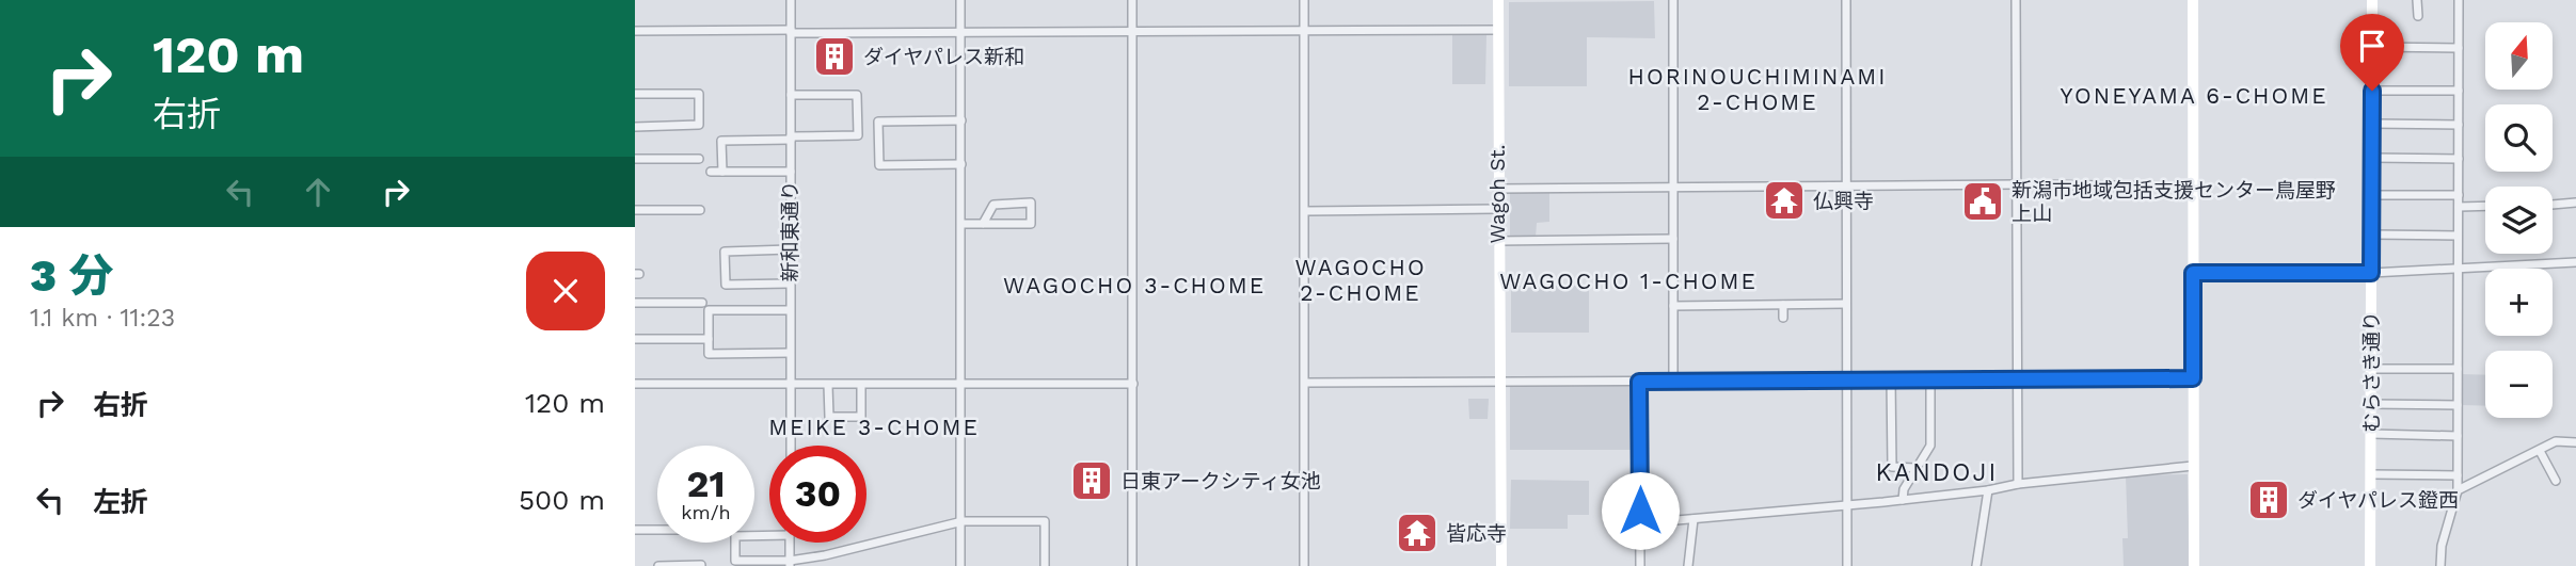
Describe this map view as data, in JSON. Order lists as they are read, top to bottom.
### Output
{
  "streets": {
    "street": ["Wagoh St.", "新和東通り", "むらさき通り"]
  },
  "districts": [
    "HORINOUCHIMINAMI 2-CHOME",
    "YONEYAMA 6-CHOME",
    "WAGOCHO 2-CHOME",
    "WAGOCHO 1-CHOME",
    "WAGOCHO 3-CHOME",
    "MEIKE 3-CHOME",
    "KANDOJI"
  ],
  "places": {
    "building": ["ダイヤパレス新和", "日東アークシティ女池", "ダイヤパレス鐙西"],
    "temple": ["仏興寺", "皆応寺"],
    "public building": ["新潟市地域包括支援センター鳥屋野 上山"]
  },
  "north": "top",
  "page": {
    "turn": ["120 m", "右折"],
    "map_buttons": ["+", "−"],
    "heading": ["3 分", "1.1 km · 11:23"],
    "list": [
      {
        "name": "右折",
        "value": "120 m"
      },
      {
        "name": "左折",
        "value": "500 m"
      }
    ],
    "speed": "21 km/h",
    "limit": "30"
  }
}
